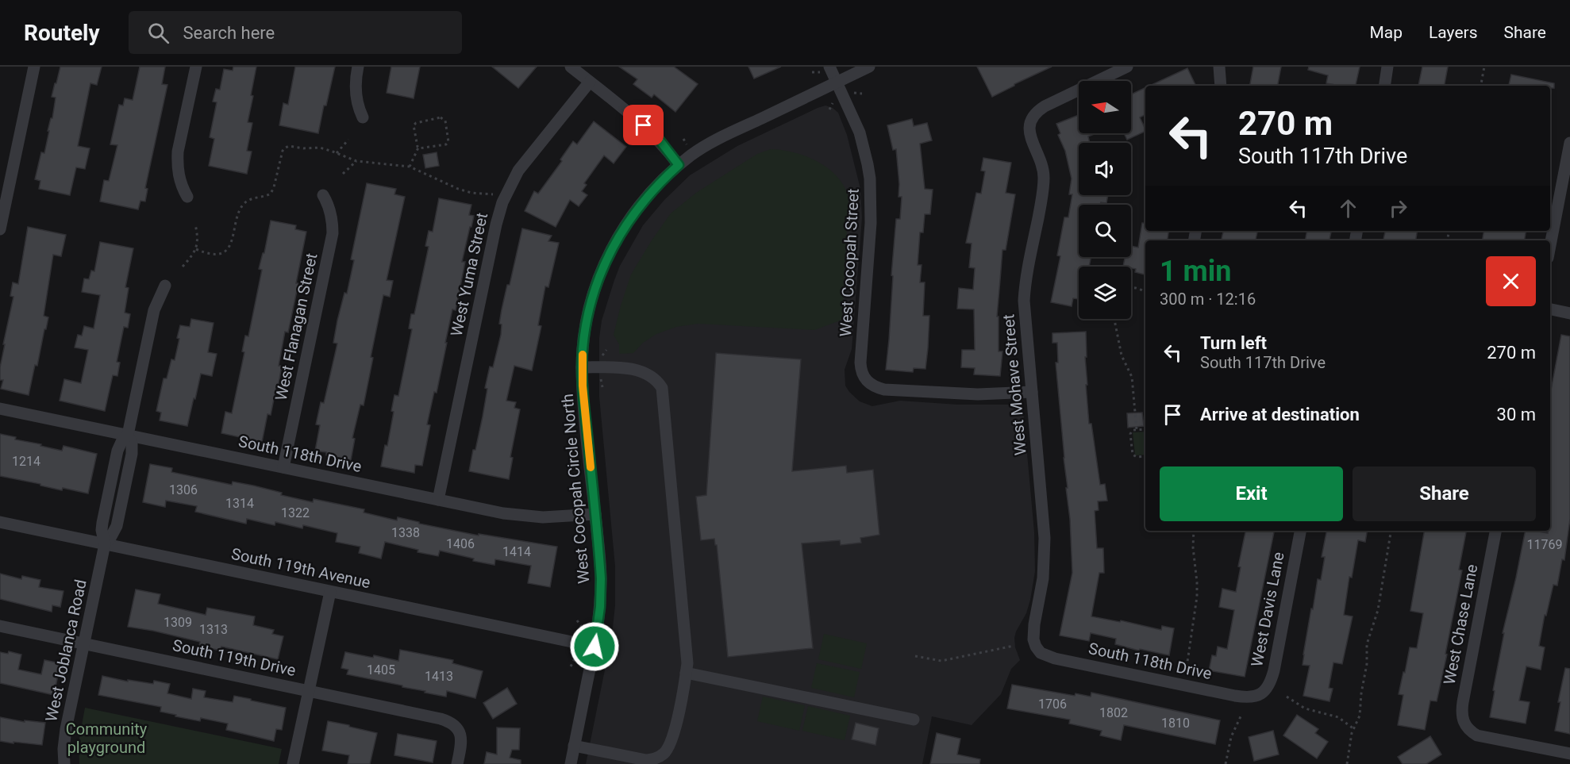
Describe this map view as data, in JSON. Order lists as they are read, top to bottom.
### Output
{
  "streets": {
    "street": [
      "West Cocopah Street",
      "West Yuma Street",
      "West Flanagan Street",
      "West Mohave Street",
      "South 118th Drive",
      "West Cocopah Circle North",
      "South 119th Avenue",
      "West Davis Lane",
      "West Chase Lane",
      "West Joblanca Road",
      "South 119th Drive"
    ]
  },
  "crossings": [
    ["West Cocopah Street", "West Mohave Street"],
    ["West Cocopah Street", "West Cocopah Circle North"],
    ["West Yuma Street", "South 118th Drive"],
    ["West Flanagan Street", "South 118th Drive"],
    ["West Mohave Street", "South 118th Drive"],
    ["South 118th Drive", "West Cocopah Circle North"],
    ["South 118th Drive", "West Davis Lane"],
    ["South 118th Drive", "West Joblanca Road"],
    ["West Cocopah Circle North", "South 119th Avenue"],
    ["South 119th Avenue", "West Joblanca Road"],
    ["West Joblanca Road", "South 119th Drive"]
  ],
  "parks": ["Community playground"],
  "house_numbers": [
    "1214",
    "1306",
    "1314",
    "1322",
    "1338",
    "1406",
    "11769",
    "1414",
    "1309",
    "1313",
    "1405",
    "1413",
    "1706",
    "1802",
    "1810"
  ],
  "north": "left",
  "page": {
    "header": "Routely",
    "search": "Search here",
    "nav": ["Map", "Layers", "Share"],
    "turn": ["270 m", "South 117th Drive"],
    "heading": ["1 min", "300 m · 12:16"],
    "list": [
      {
        "name": "Turn left",
        "note": "South 117th Drive",
        "value": "270 m"
      },
      {
        "name": "Arrive at destination",
        "value": "30 m"
      }
    ],
    "buttons": ["Exit", "Share"]
  }
}
